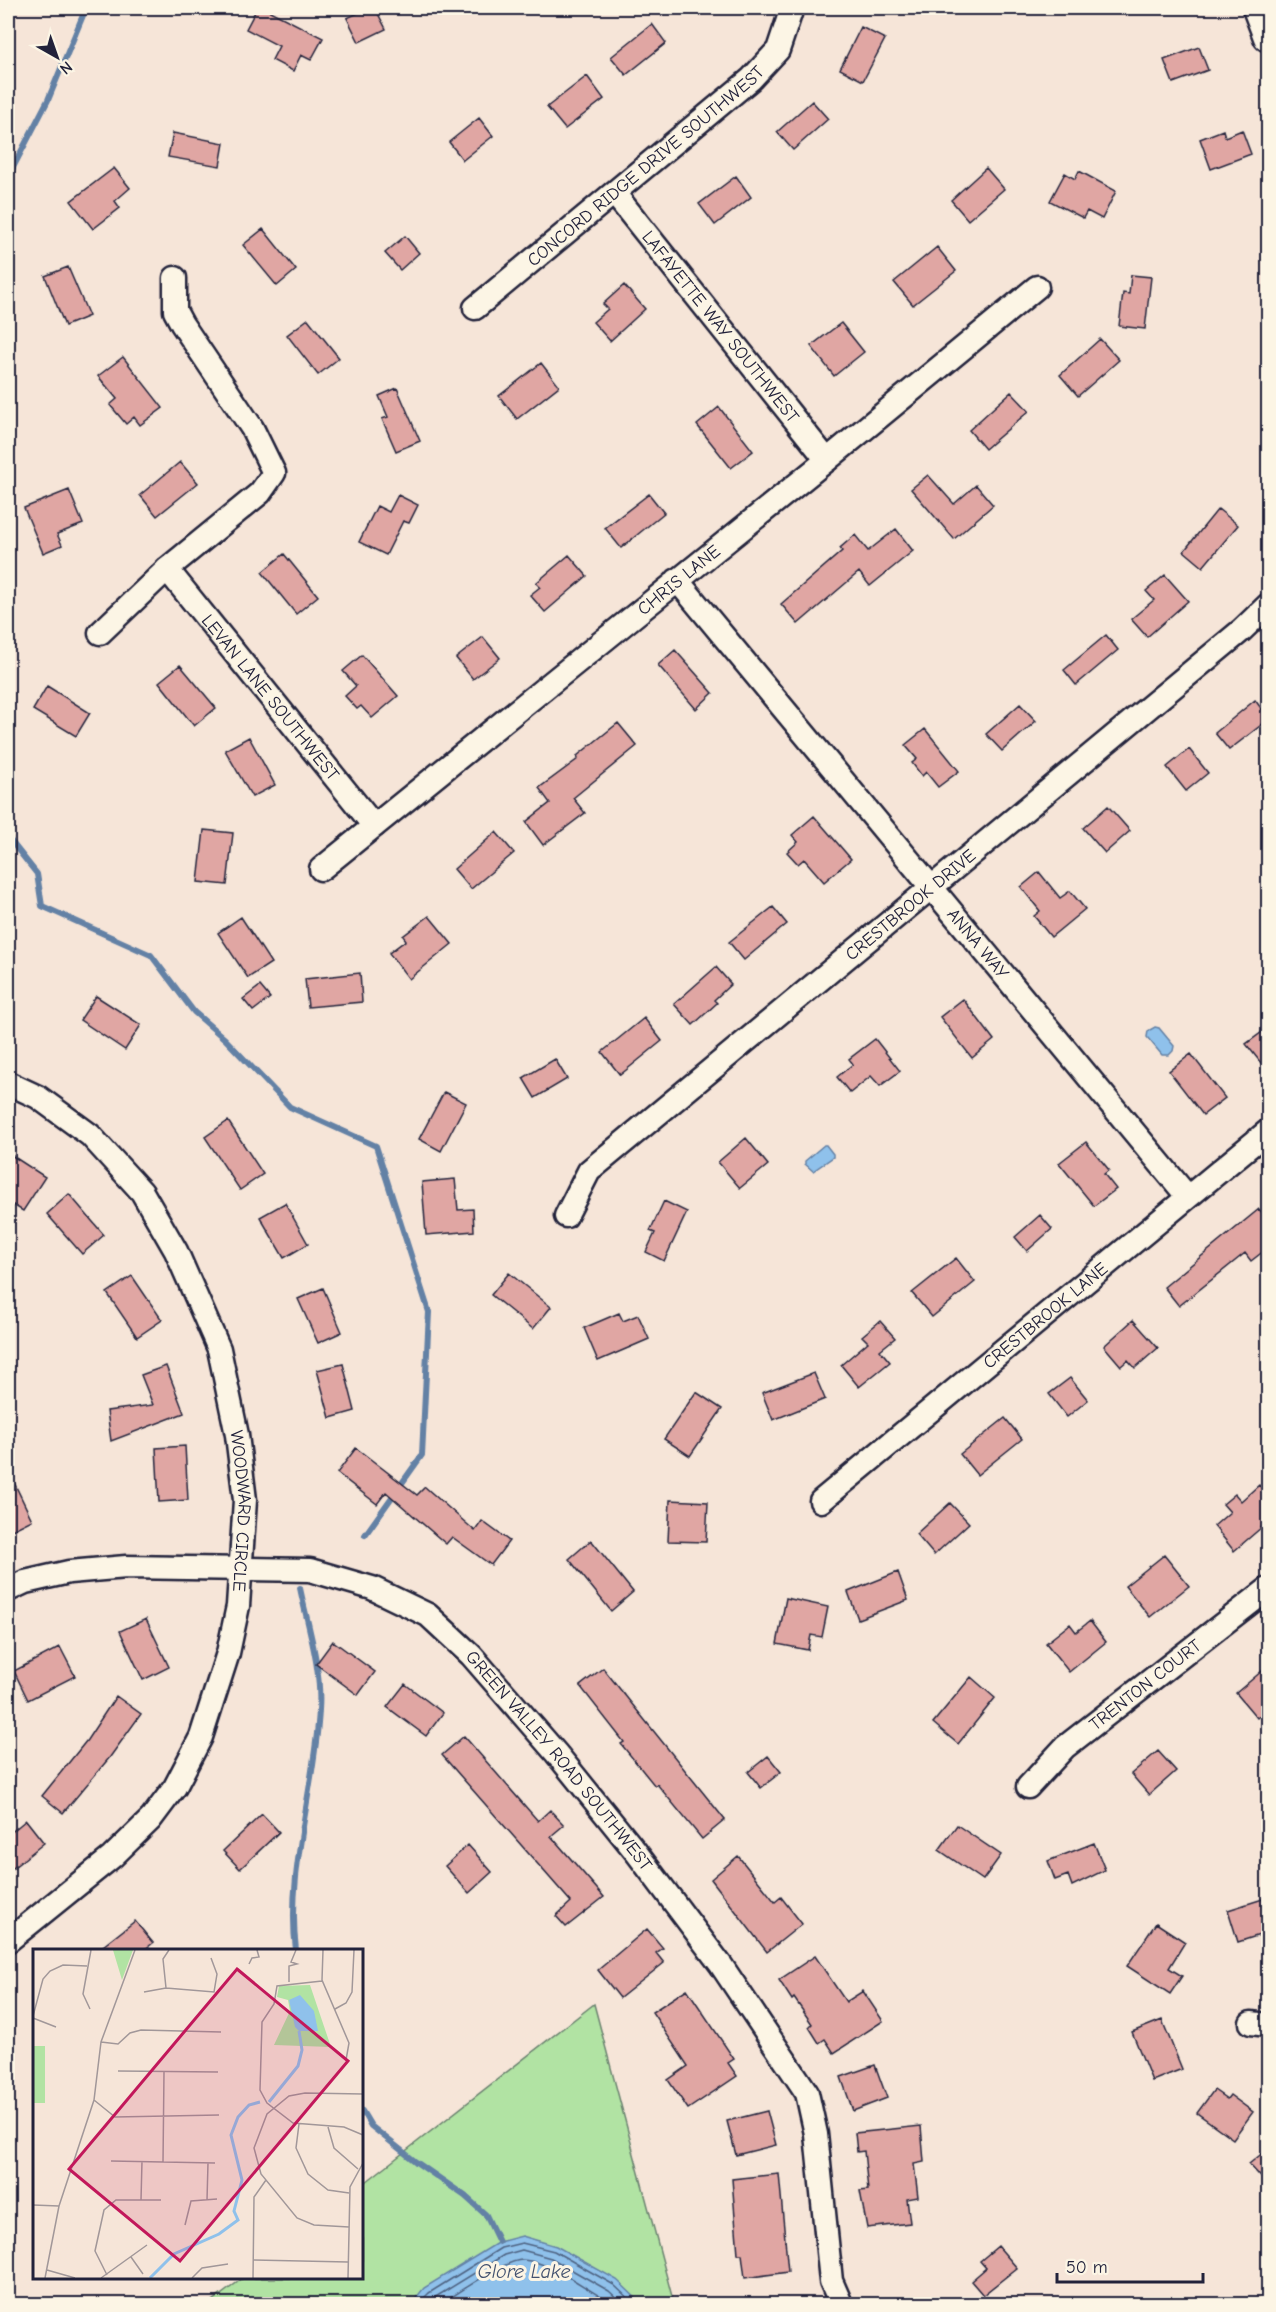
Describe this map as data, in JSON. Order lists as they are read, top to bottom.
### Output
{
  "streets": {
    "street": [
      "CONCORD RIDGE DRIVE SOUTHWEST",
      "LAFAYETTE WAY SOUTHWEST",
      "CHRIS LANE",
      "LEVAN LANE SOUTHWEST",
      "CRESTBROOK DRIVE",
      "ANNA WAY",
      "CRESTBROOK LANE",
      "WOODWARD CIRCLE",
      "TRENTON COURT",
      "GREEN VALLEY ROAD SOUTHWEST"
    ]
  },
  "crossings": [
    ["CONCORD RIDGE DRIVE SOUTHWEST", "LAFAYETTE WAY SOUTHWEST"],
    ["LAFAYETTE WAY SOUTHWEST", "CHRIS LANE"],
    ["CHRIS LANE", "LEVAN LANE SOUTHWEST"],
    ["CHRIS LANE", "ANNA WAY"],
    ["CRESTBROOK DRIVE", "ANNA WAY"],
    ["ANNA WAY", "CRESTBROOK LANE"],
    ["WOODWARD CIRCLE", "GREEN VALLEY ROAD SOUTHWEST"]
  ],
  "water": ["Glore Lake"],
  "scale_bar": "50 m",
  "north": "bottom right"
}
